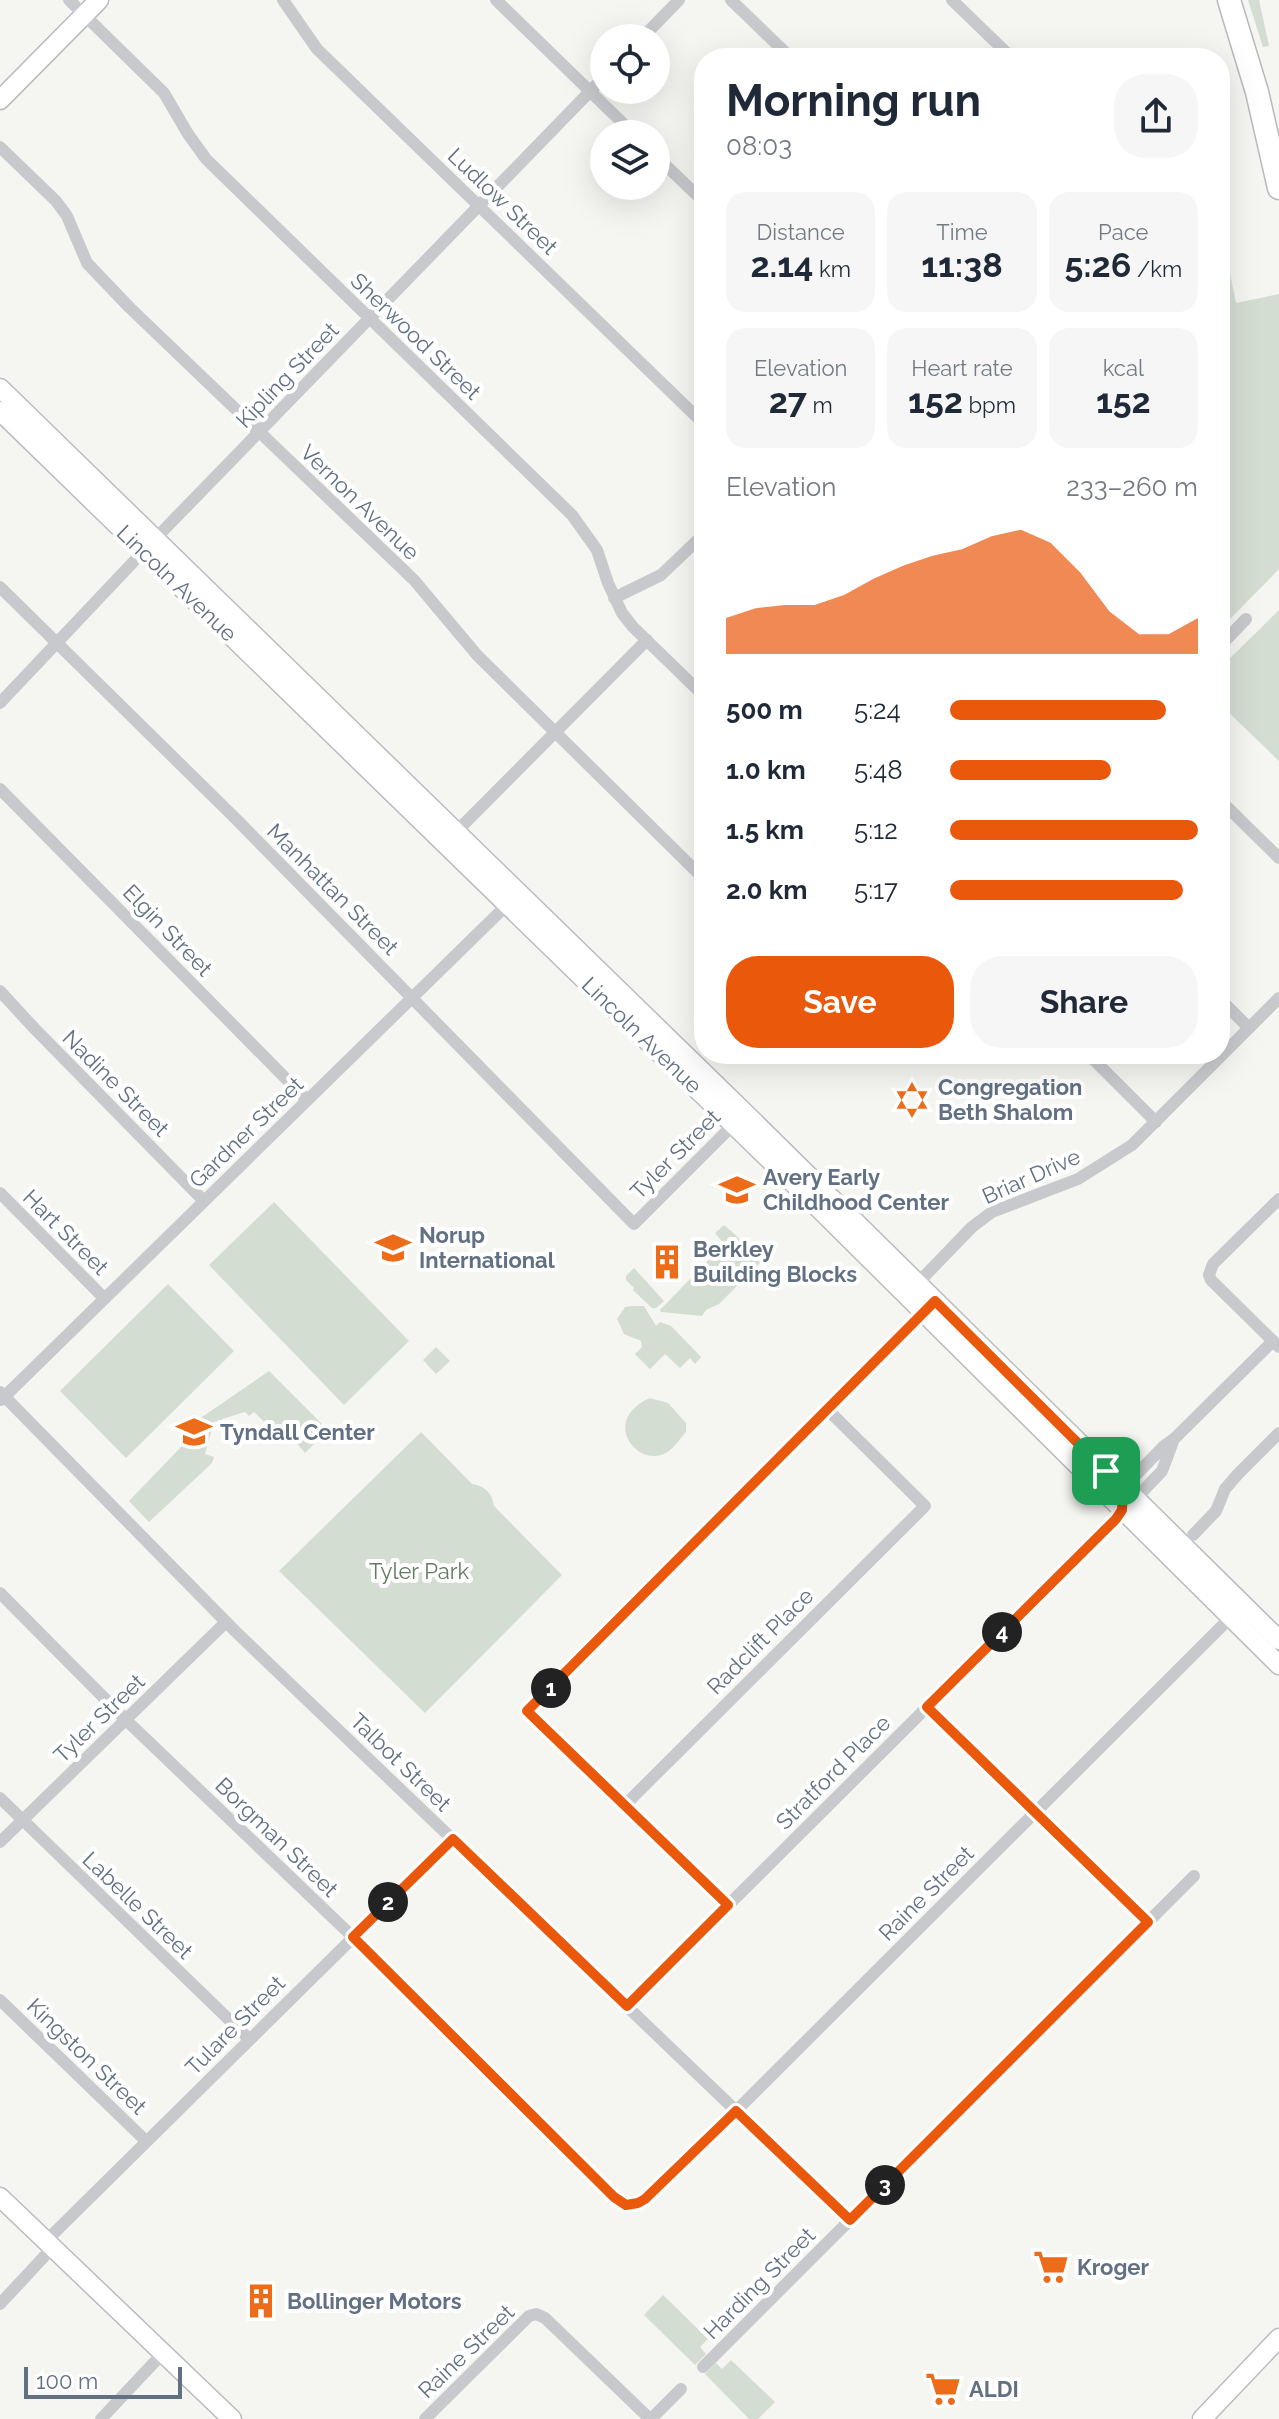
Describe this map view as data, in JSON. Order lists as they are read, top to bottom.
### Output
{
  "streets": {
    "street": [
      "Ludlow Street",
      "Sherwood Street",
      "Kipling Street",
      "Vernon Avenue",
      "Lincoln Avenue",
      "Manhattan Street",
      "Elgin Street",
      "Nadine Street",
      "Gardner Street",
      "Tyler Street",
      "Briar Drive",
      "Hart Street",
      "Radclift Place",
      "Talbot Street",
      "Stratford Place",
      "Borgman Street",
      "Raine Street",
      "Labelle Street",
      "Tulare Street",
      "Kingston Street",
      "Harding Street"
    ]
  },
  "crossings": [
    ["Ludlow Street", "Kipling Street"],
    ["Sherwood Street", "Kipling Street"],
    ["Kipling Street", "Vernon Avenue"],
    ["Kipling Street", "Lincoln Avenue"],
    ["Kipling Street", "Manhattan Street"],
    ["Lincoln Avenue", "Gardner Street"],
    ["Lincoln Avenue", "Tyler Street"],
    ["Lincoln Avenue", "Briar Drive"],
    ["Lincoln Avenue", "Stratford Place"],
    ["Lincoln Avenue", "Raine Street"],
    ["Manhattan Street", "Gardner Street"],
    ["Manhattan Street", "Tyler Street"],
    ["Elgin Street", "Gardner Street"],
    ["Nadine Street", "Gardner Street"],
    ["Gardner Street", "Hart Street"],
    ["Gardner Street", "Talbot Street"],
    ["Tyler Street", "Talbot Street"],
    ["Tyler Street", "Borgman Street"],
    ["Tyler Street", "Labelle Street"],
    ["Talbot Street", "Stratford Place"],
    ["Talbot Street", "Raine Street"],
    ["Talbot Street", "Tulare Street"],
    ["Talbot Street", "Harding Street"],
    ["Borgman Street", "Raine Street"],
    ["Borgman Street", "Tulare Street"],
    ["Labelle Street", "Tulare Street"],
    ["Tulare Street", "Kingston Street"]
  ],
  "parks": ["Tyler Park"],
  "places": {
    "synagogue": ["Congregation Beth Shalom"],
    "school or university": ["Avery Early Childhood Center", "Norup International", "Tyndall Center"],
    "building": ["Berkley Building Blocks", "Bollinger Motors"],
    "supermarket": ["Kroger", "ALDI"]
  },
  "scale_bar": "100 m",
  "page": {
    "heading": ["Morning run", "08:03"],
    "stats": [
      ["Distance", "2.14 km"],
      ["Time", "11:38"],
      ["Pace", "5:26 /km"],
      ["Elevation", "27 m"],
      ["Heart rate", "152 bpm"],
      ["kcal", "152"]
    ],
    "chart": ["Elevation", "233–260 m"],
    "list": [
      {
        "name": "500 m",
        "note": "5:24"
      },
      {
        "name": "1.0 km",
        "note": "5:48"
      },
      {
        "name": "1.5 km",
        "note": "5:12"
      },
      {
        "name": "2.0 km",
        "note": "5:17"
      }
    ],
    "buttons": ["Save", "Share"],
    "pins": [
      "4",
      "1",
      "2",
      "3"
    ],
    "scale": "100 m"
  }
}
